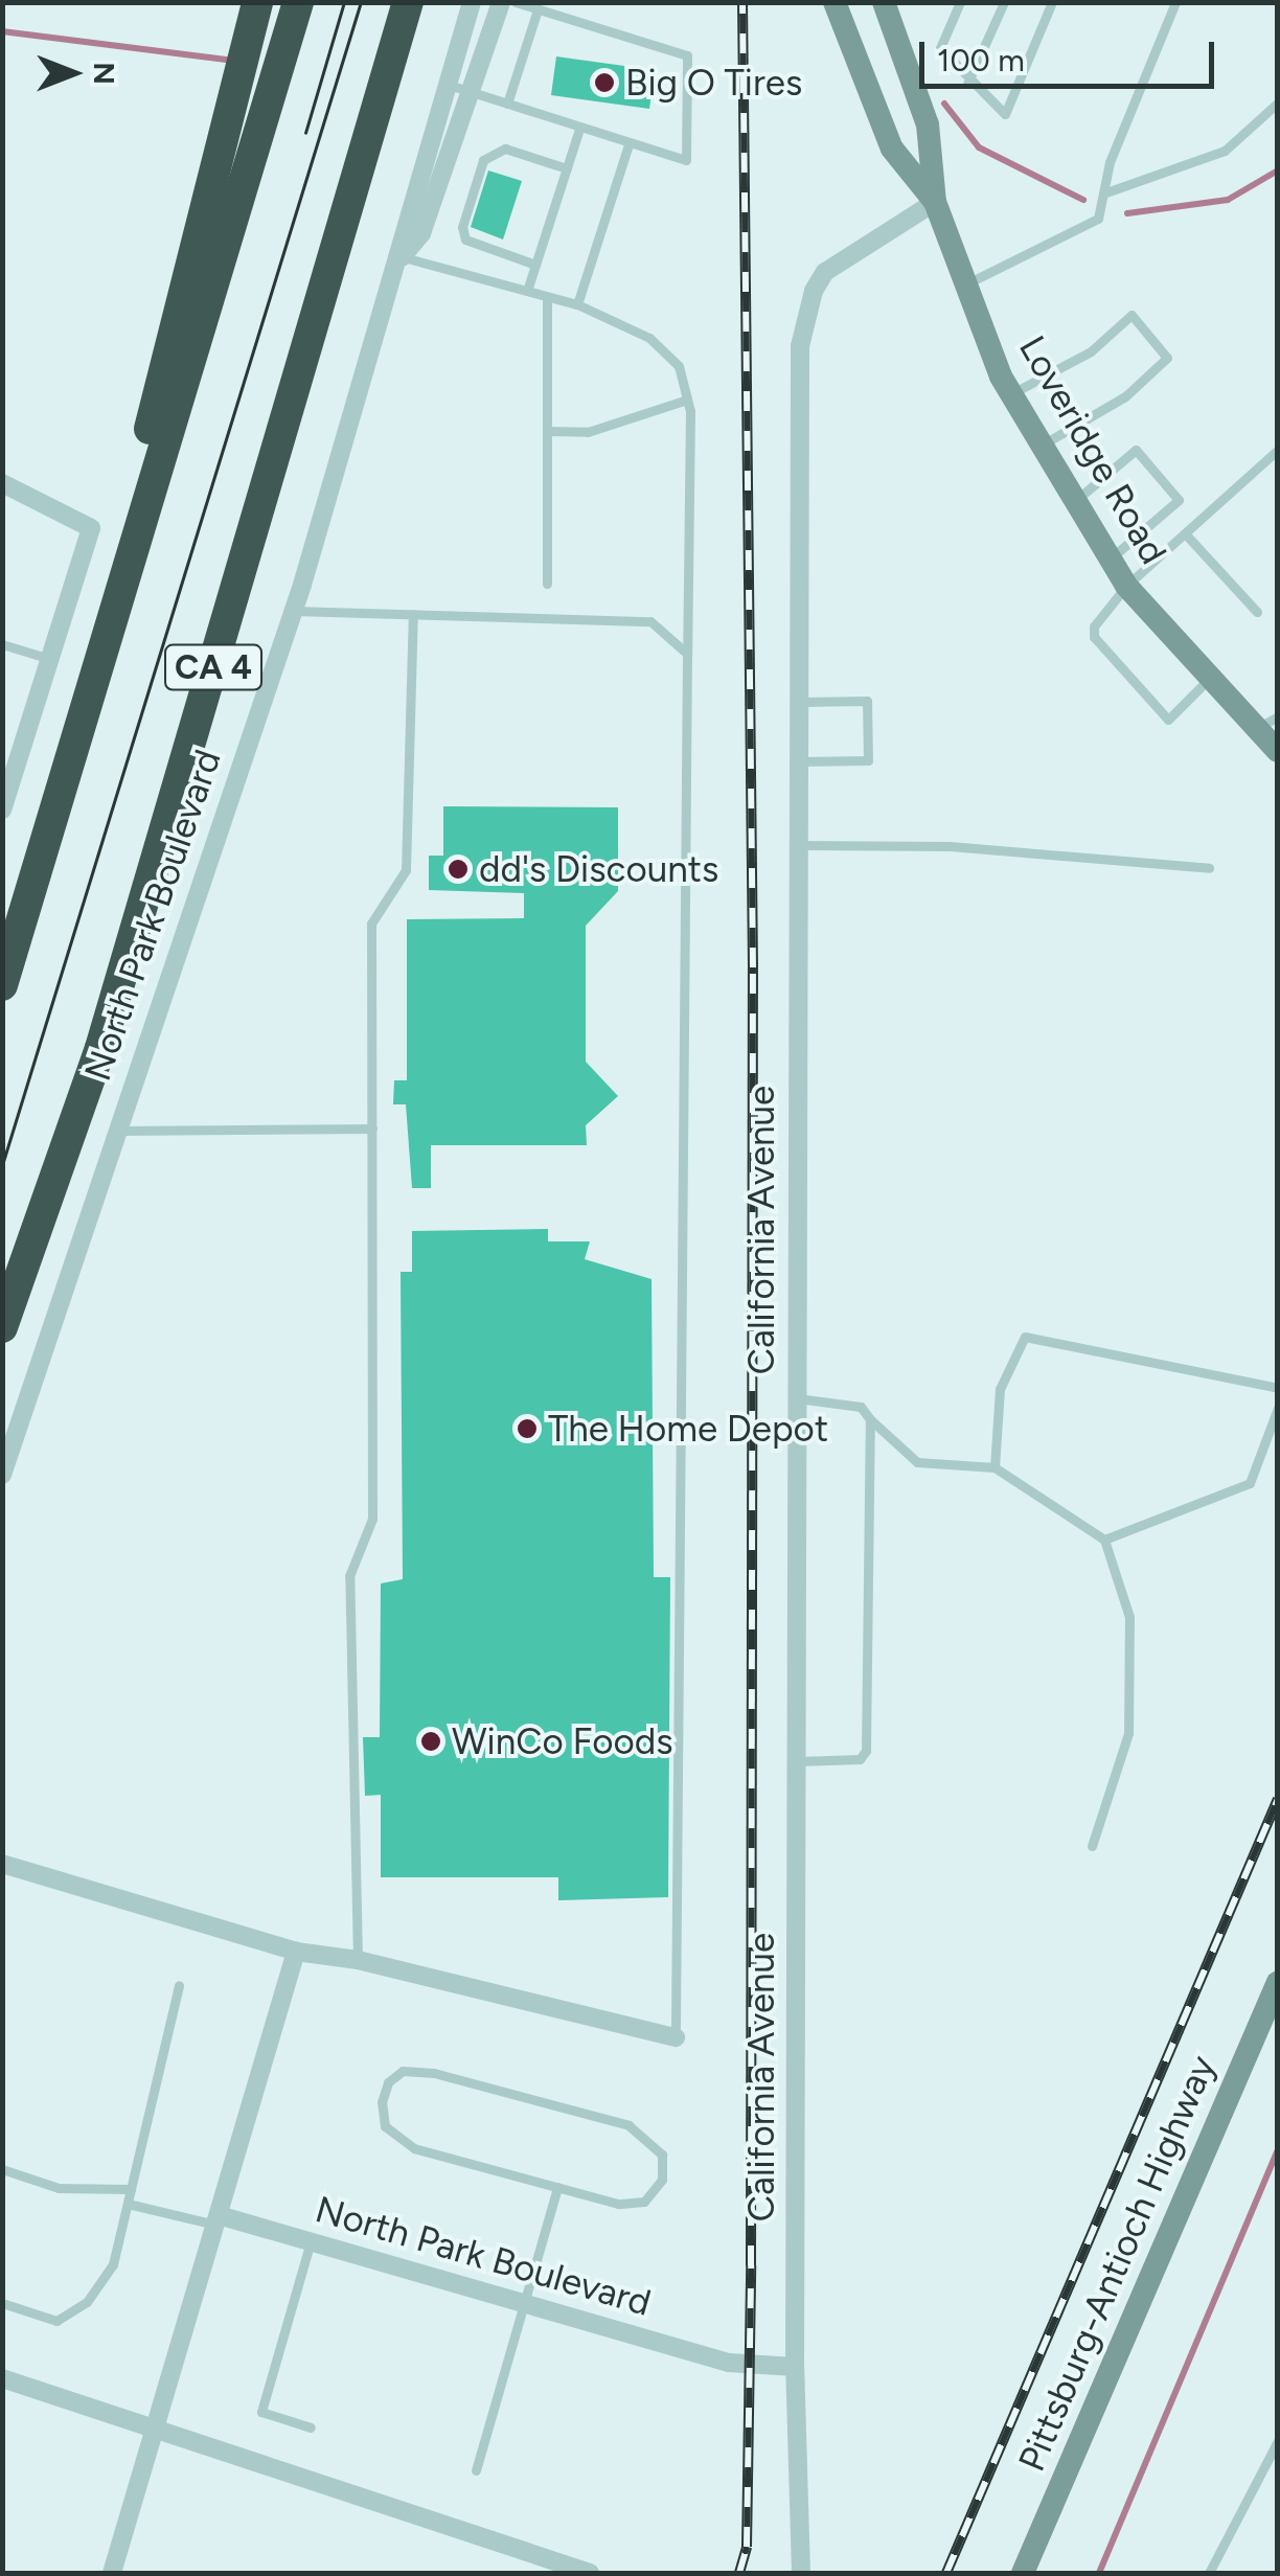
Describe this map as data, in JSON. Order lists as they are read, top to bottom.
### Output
{
  "streets": {
    "highway": ["CA 4"],
    "main road": ["Loveridge Road", "Pittsburg-Antioch Highway"],
    "street": ["North Park Boulevard", "California Avenue"]
  },
  "crossings": [
    ["Loveridge Road", "California Avenue"],
    ["North Park Boulevard", "California Avenue"]
  ],
  "places": [
    "Big O Tires",
    "dd's Discounts",
    "The Home Depot",
    "WinCo Foods"
  ],
  "scale_bar": "100 m",
  "north": "right"
}
